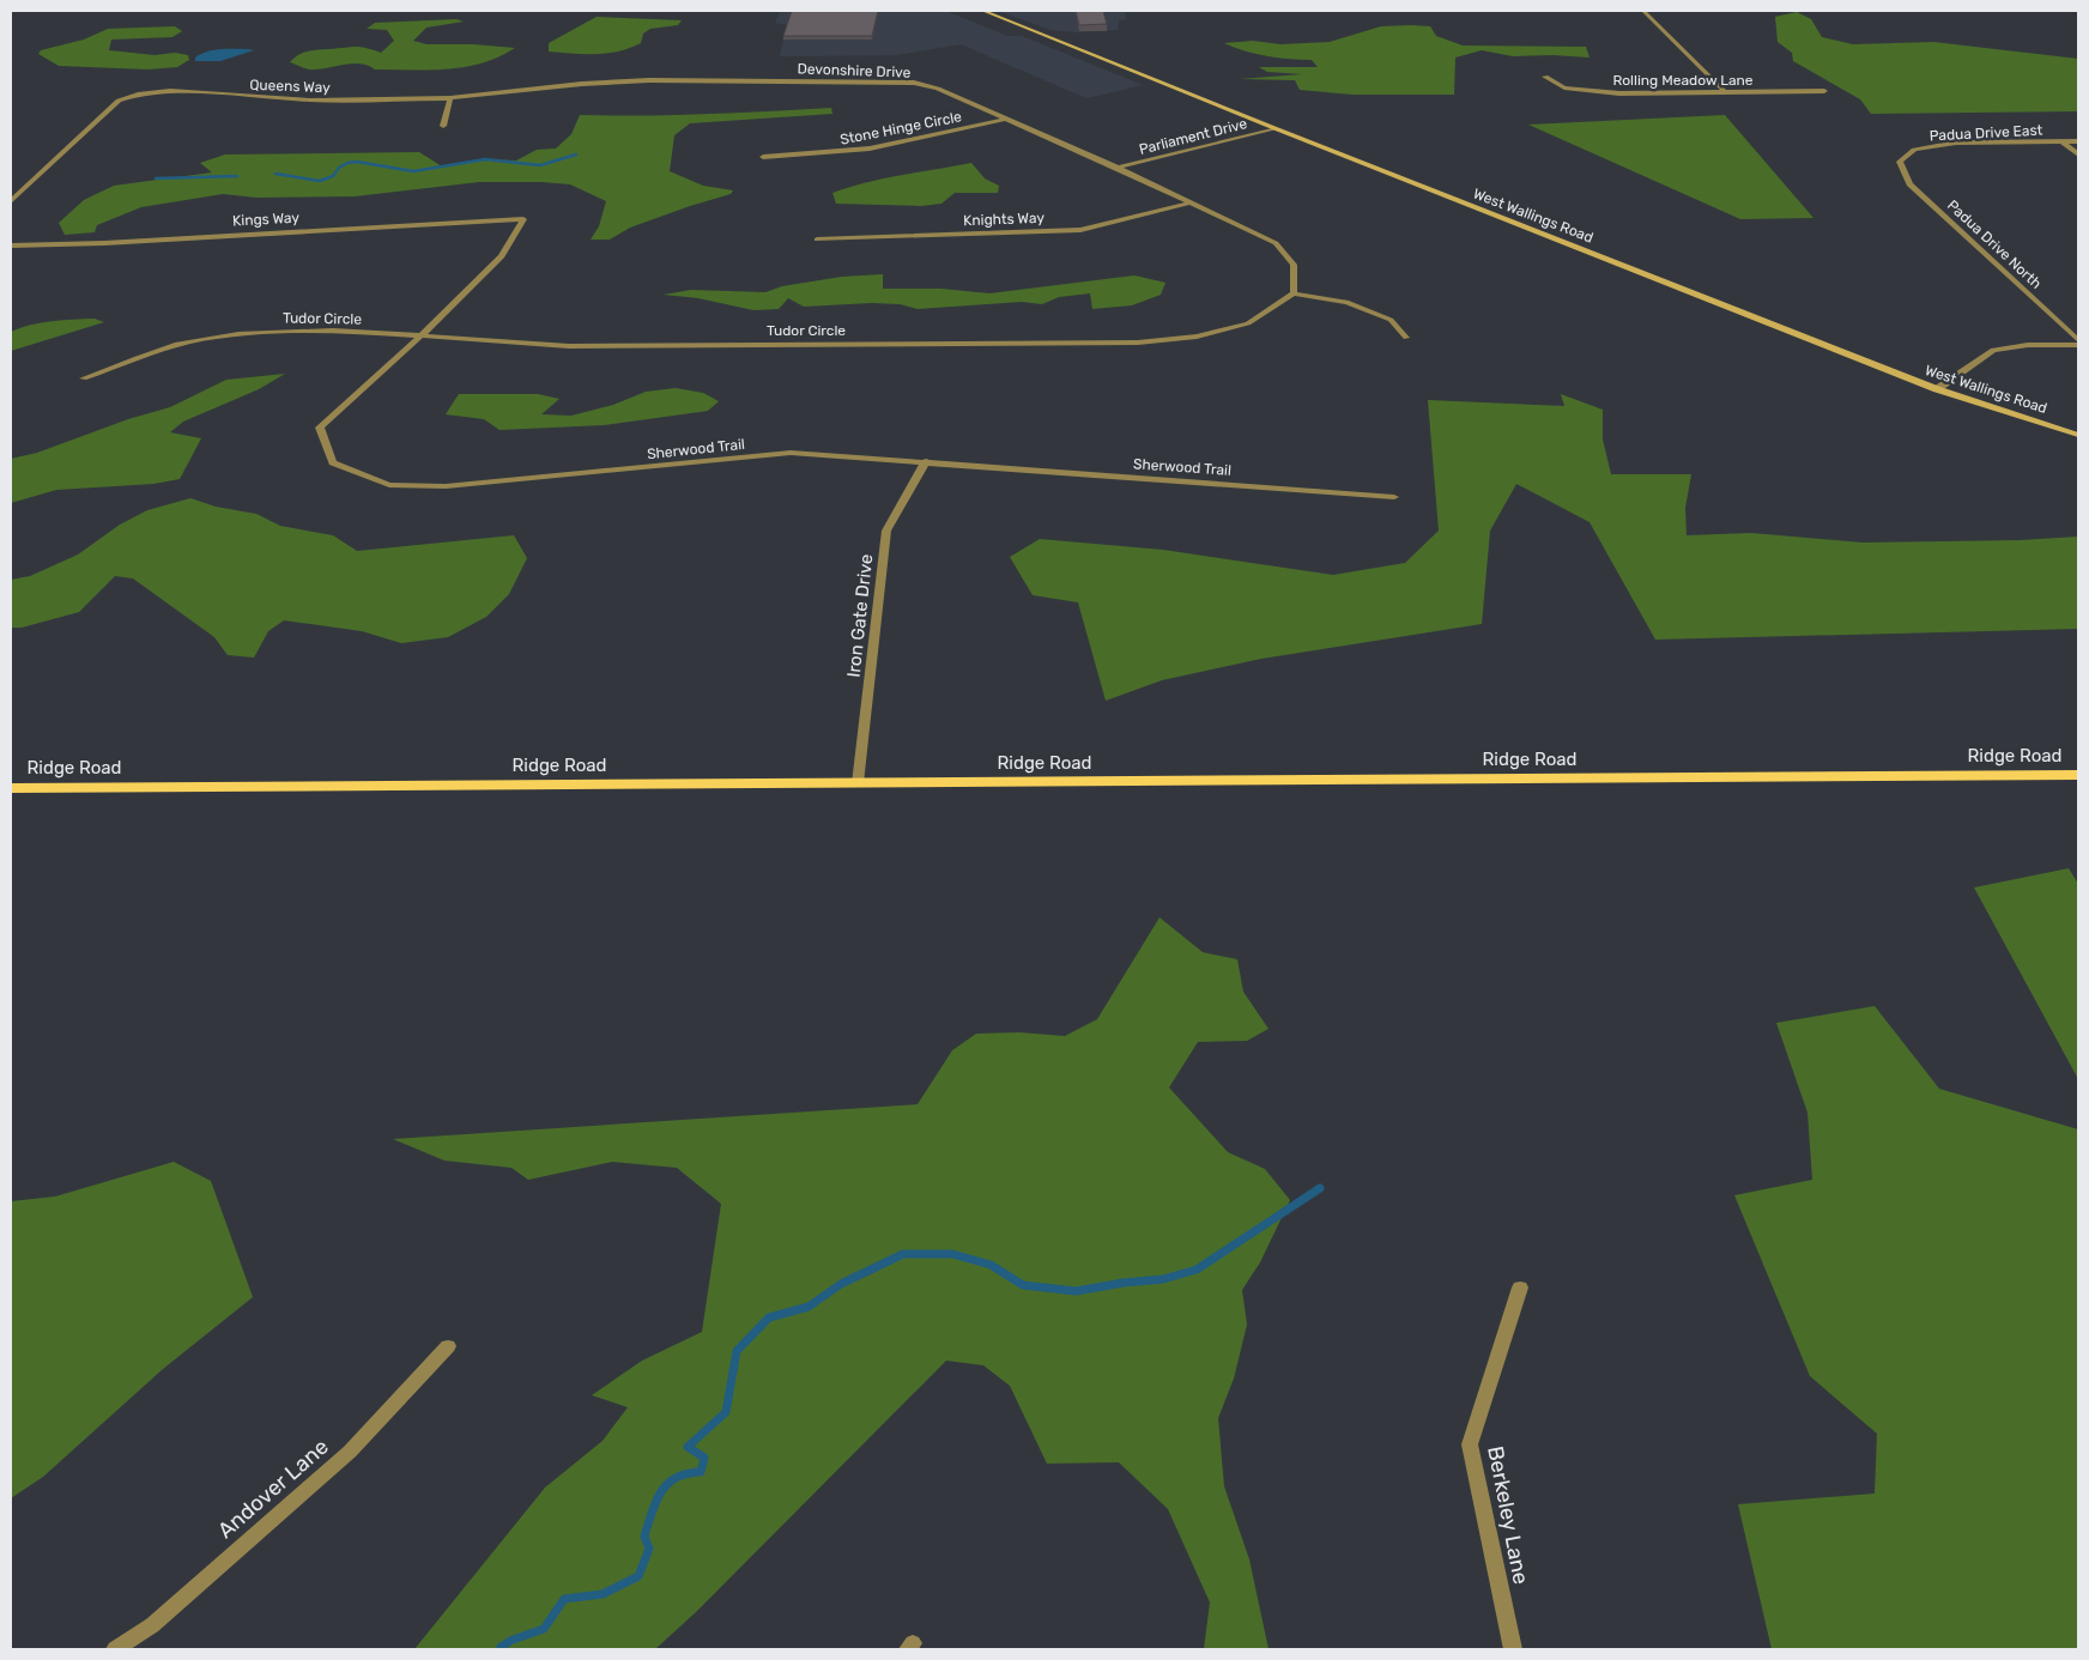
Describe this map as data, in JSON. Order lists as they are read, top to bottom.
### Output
{
  "streets": {
    "main road": ["Ridge Road"],
    "street": [
      "Devonshire Drive",
      "Rolling Meadow Lane",
      "Queens Way",
      "Stone Hinge Circle",
      "Padua Drive East",
      "Parliament Drive",
      "West Wallings Road",
      "Kings Way",
      "Knights Way",
      "Padua Drive North",
      "Tudor Circle",
      "Sherwood Trail",
      "Iron Gate Drive",
      "Andover Lane",
      "Berkeley Lane"
    ]
  },
  "crossings": [
    ["Devonshire Drive", "Queens Way"],
    ["Devonshire Drive", "Stone Hinge Circle"],
    ["Devonshire Drive", "Parliament Drive"],
    ["Padua Drive East", "Padua Drive North"],
    ["Parliament Drive", "West Wallings Road"],
    ["Kings Way", "Sherwood Trail"],
    ["Tudor Circle", "Sherwood Trail"],
    ["Sherwood Trail", "Iron Gate Drive"],
    ["Iron Gate Drive", "Ridge Road"]
  ]
}
